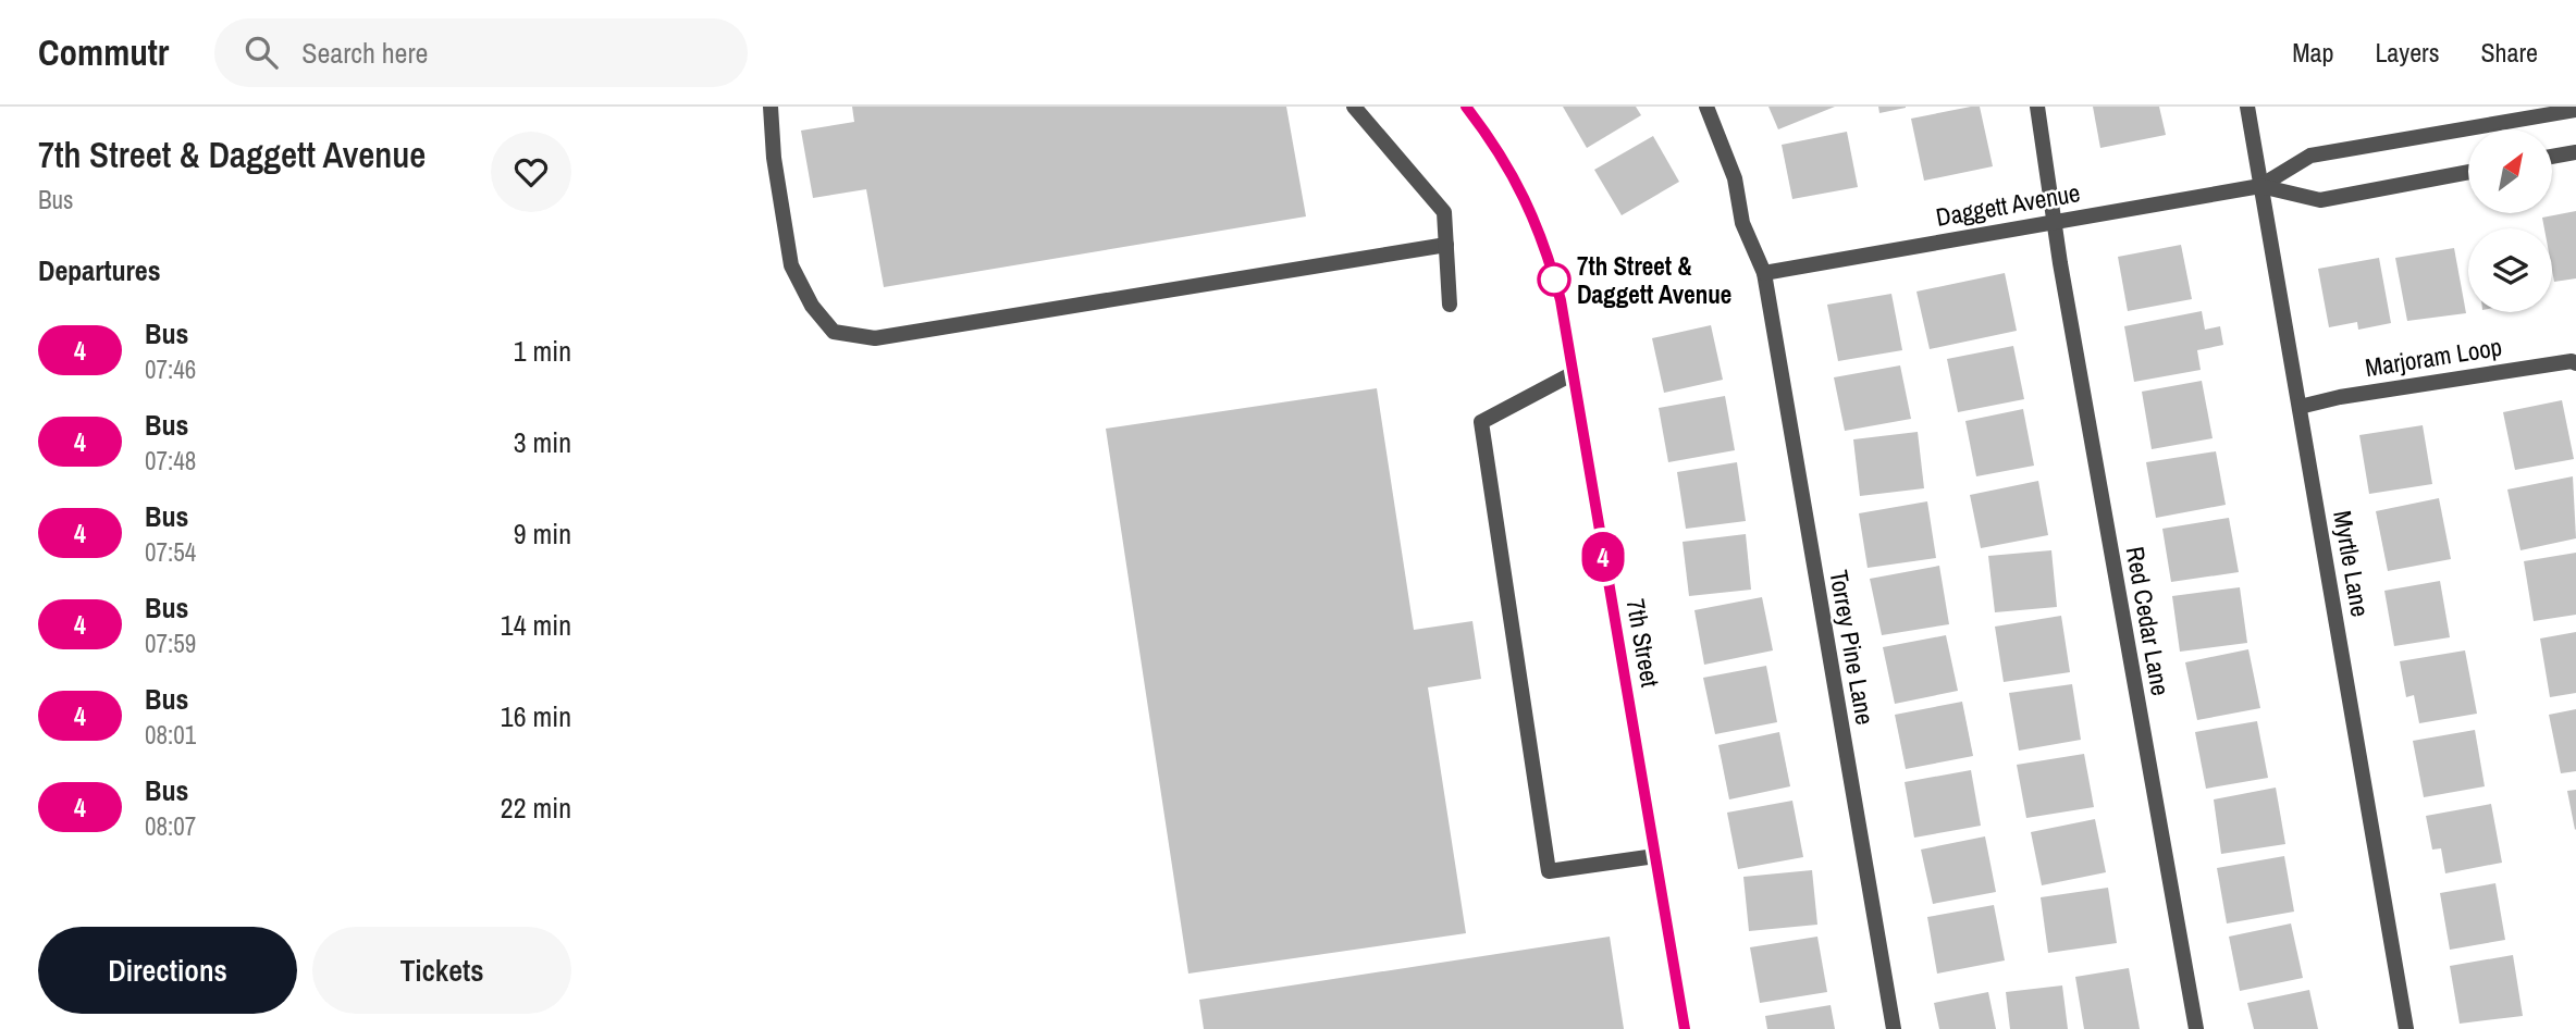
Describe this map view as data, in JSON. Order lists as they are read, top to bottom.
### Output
{
  "streets": {
    "street": [
      "Daggett Avenue",
      "Marjoram Loop",
      "Myrtle Lane",
      "Red Cedar Lane",
      "7th Street",
      "Torrey Pine Lane"
    ]
  },
  "crossings": [
    ["Daggett Avenue", "Myrtle Lane"],
    ["Daggett Avenue", "Red Cedar Lane"],
    ["Daggett Avenue", "Torrey Pine Lane"],
    ["Marjoram Loop", "Myrtle Lane"]
  ],
  "places": ["7th Street & Daggett Avenue"],
  "lines": ["bus line 4"],
  "north": "top right",
  "page": {
    "header": "Commutr",
    "search": "Search here",
    "nav": ["Map", "Layers", "Share"],
    "heading": [
      ["7th Street & Daggett Avenue", "Bus"],
      "Departures"
    ],
    "on_map": "4",
    "list": [
      {
        "mark": "4",
        "name": "Bus",
        "note": "07:46",
        "value": "1 min"
      },
      {
        "mark": "4",
        "name": "Bus",
        "note": "07:48",
        "value": "3 min"
      },
      {
        "mark": "4",
        "name": "Bus",
        "note": "07:54",
        "value": "9 min"
      },
      {
        "mark": "4",
        "name": "Bus",
        "note": "07:59",
        "value": "14 min"
      },
      {
        "mark": "4",
        "name": "Bus",
        "note": "08:01",
        "value": "16 min"
      },
      {
        "mark": "4",
        "name": "Bus",
        "note": "08:07",
        "value": "22 min"
      }
    ],
    "buttons": ["Directions", "Tickets"]
  }
}
